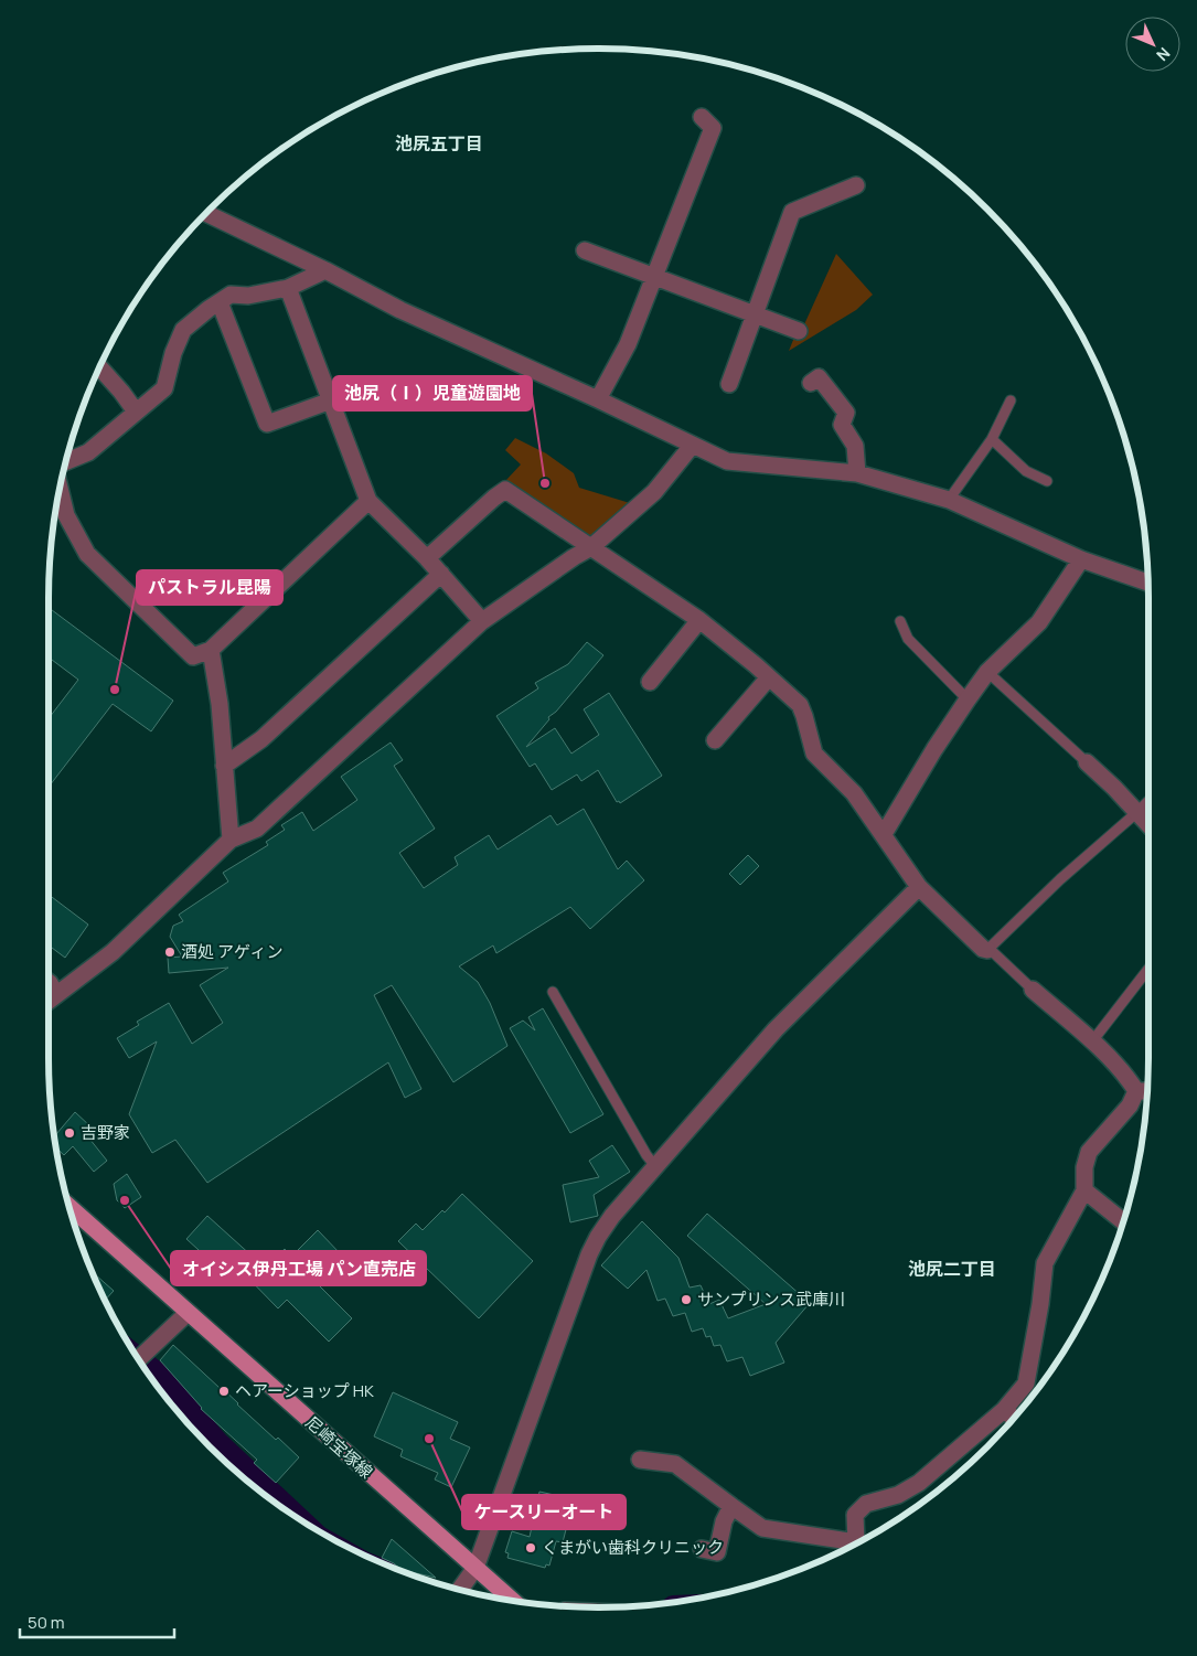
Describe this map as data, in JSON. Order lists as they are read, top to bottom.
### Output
{
  "streets": {
    "main road": ["尼崎宝塚線"]
  },
  "districts": ["池尻五丁目", "池尻二丁目"],
  "places": [
    "池尻（Ⅰ）児童遊園地",
    "パストラル昆陽",
    "酒処 アゲィン",
    "吉野家",
    "オイシス伊丹工場 パン直売店",
    "サンプリンス武庫川",
    "ヘアーショップ HK",
    "ケースリーオート",
    "くまがい歯科クリニック"
  ],
  "scale_bar": "50 m",
  "north": "bottom right"
}
